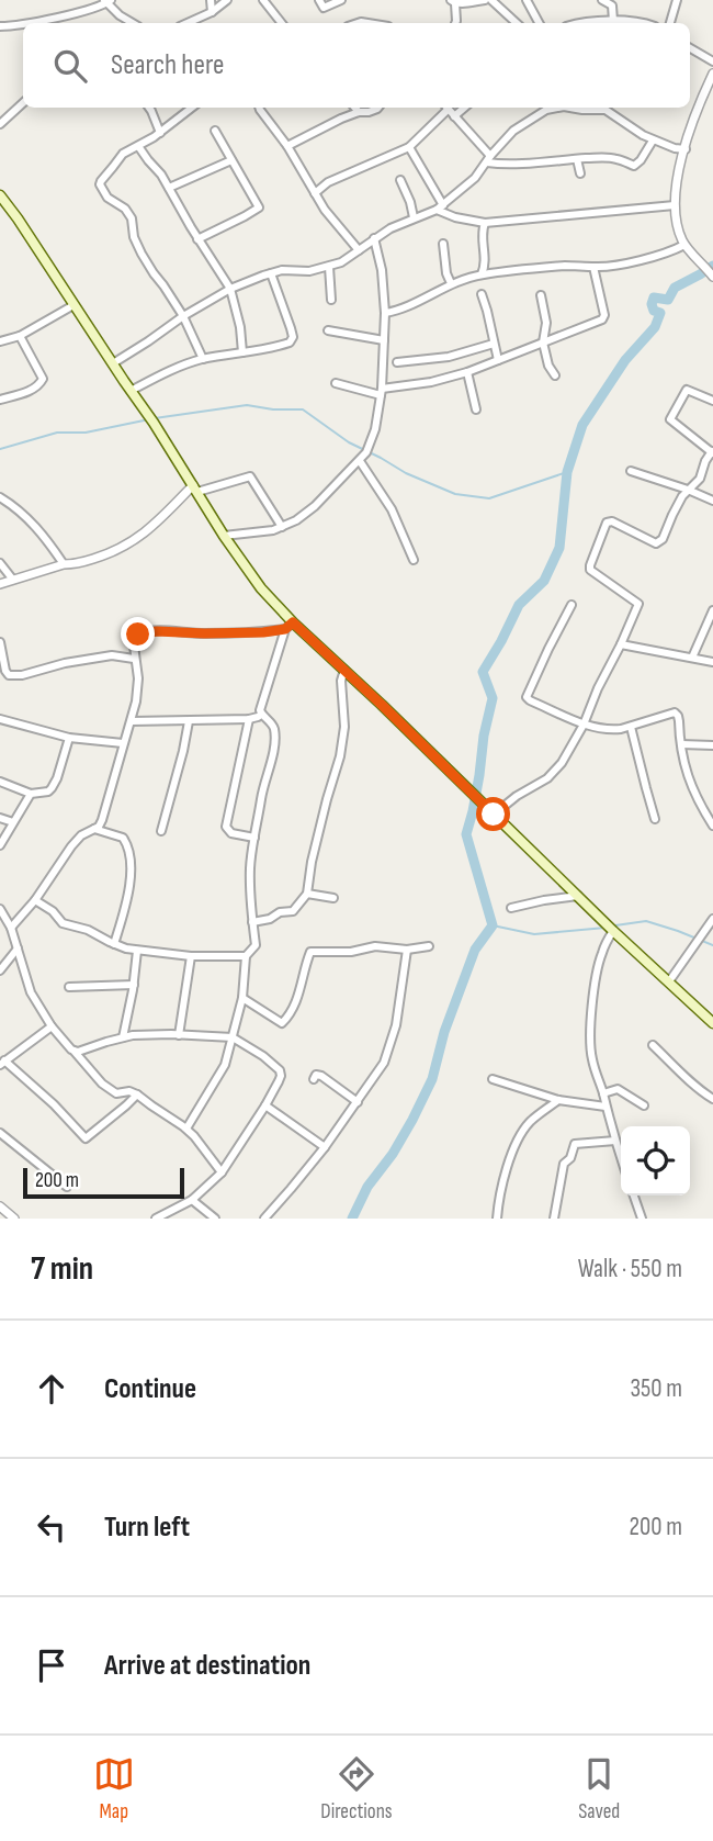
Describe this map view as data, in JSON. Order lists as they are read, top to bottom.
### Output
{
  "scale_bar": "200 m",
  "page": {
    "search": "Search here",
    "scale": "200 m",
    "heading": ["7 min", "Walk · 550 m"],
    "list": [
      ["Continue", "350 m"],
      ["Turn left", "200 m"],
      "Arrive at destination"
    ],
    "nav": ["Map", "Directions", "Saved"]
  }
}
